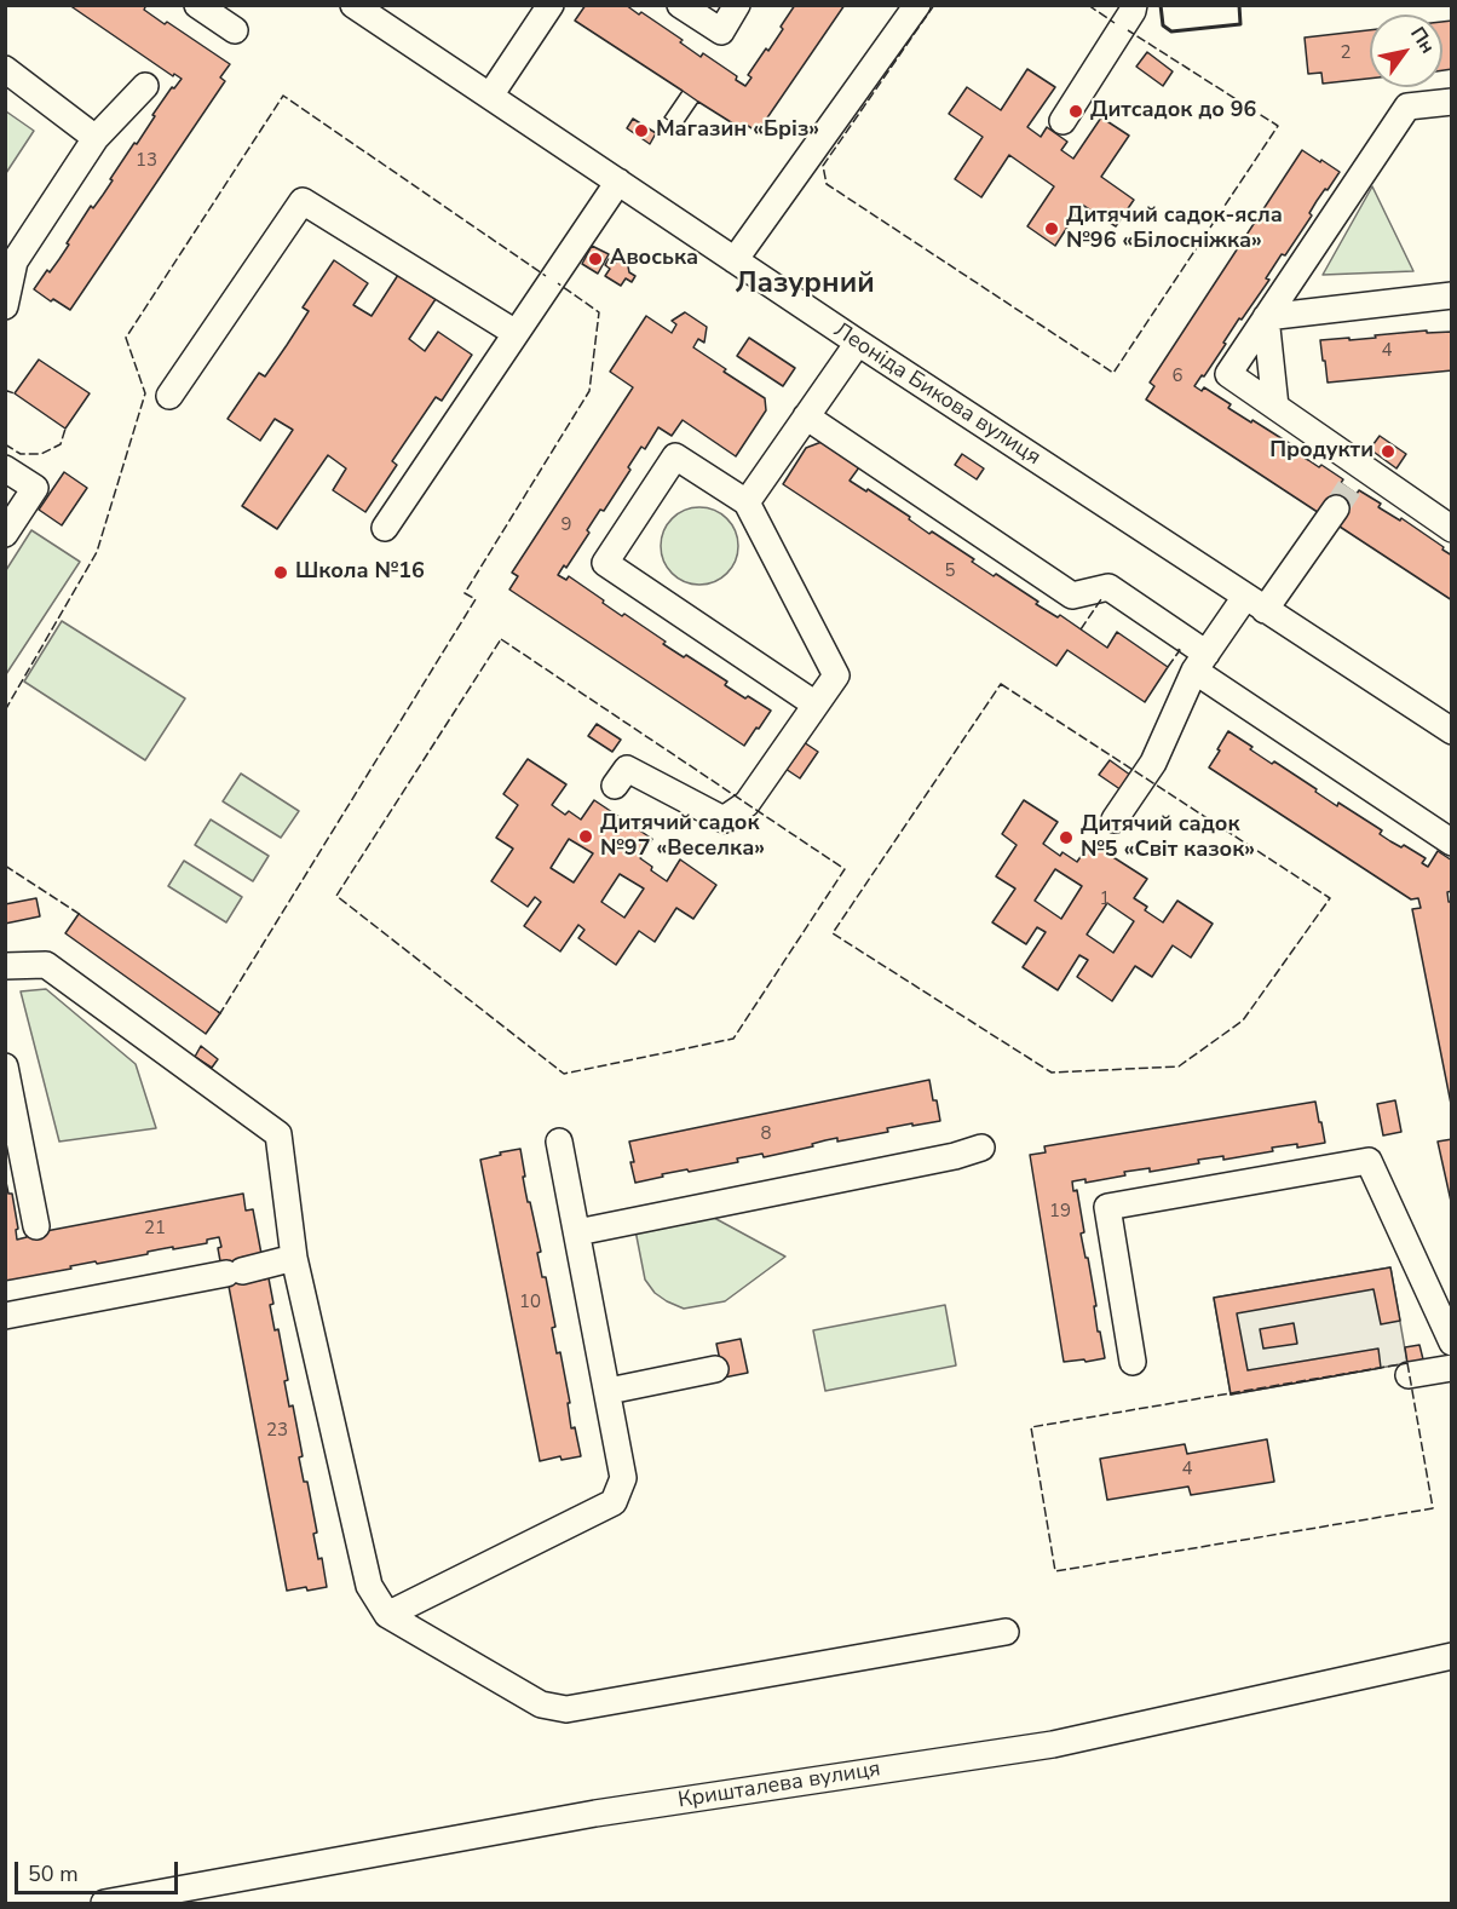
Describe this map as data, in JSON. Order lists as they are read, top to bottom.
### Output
{
  "streets": {
    "street": ["Леоніда Бикова вулиця", "Кришталева вулиця"]
  },
  "districts": ["Лазурний"],
  "places": [
    "Дитсадок до 96",
    "Магазин «Бріз»",
    "Дитячий садок-ясла №96 «Білосніжка»",
    "Авоська",
    "Продукти",
    "Школа №16",
    "Дитячий садок №97 «Веселка»",
    "Дитячий садок №5 «Світ казок»"
  ],
  "house_numbers": [
    "2",
    "13",
    "4",
    "6",
    "9",
    "5",
    "1",
    "8",
    "19",
    "21",
    "10",
    "23",
    "4"
  ],
  "scale_bar": "50 m",
  "north": "top right"
}
